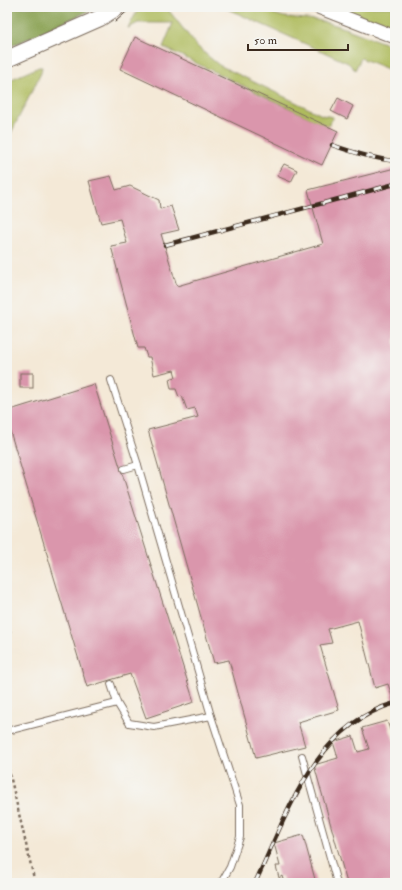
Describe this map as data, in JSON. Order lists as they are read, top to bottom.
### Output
{
  "scale_bar": "50 m"
}
